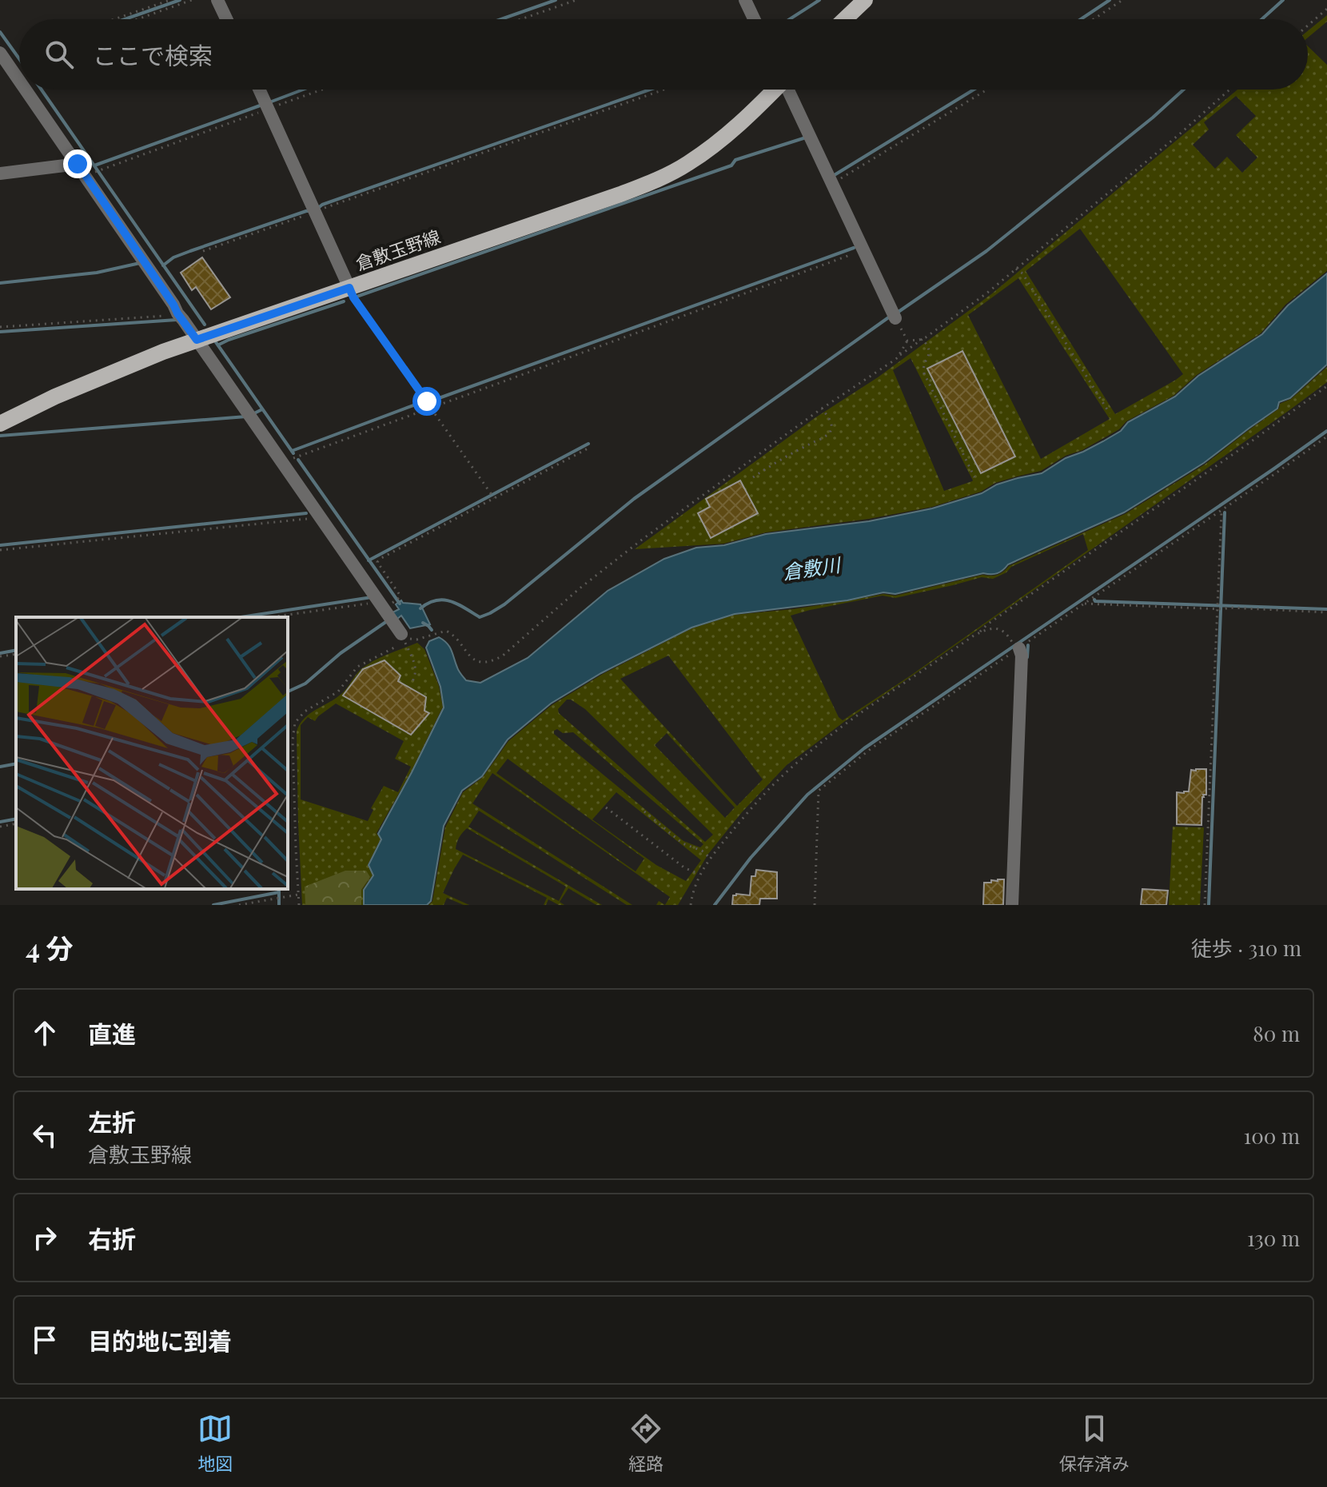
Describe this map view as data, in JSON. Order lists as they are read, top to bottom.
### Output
{
  "streets": {
    "main road": ["倉敷玉野線"]
  },
  "water": ["倉敷川"],
  "page": {
    "search": "ここで検索",
    "heading": ["4 分", "徒歩 · 310 m"],
    "list": [
      ["直進", "80 m"],
      ["左折", "倉敷玉野線", "100 m"],
      ["右折", "130 m"],
      "目的地に到着"
    ],
    "nav": ["地図", "経路", "保存済み"]
  }
}
